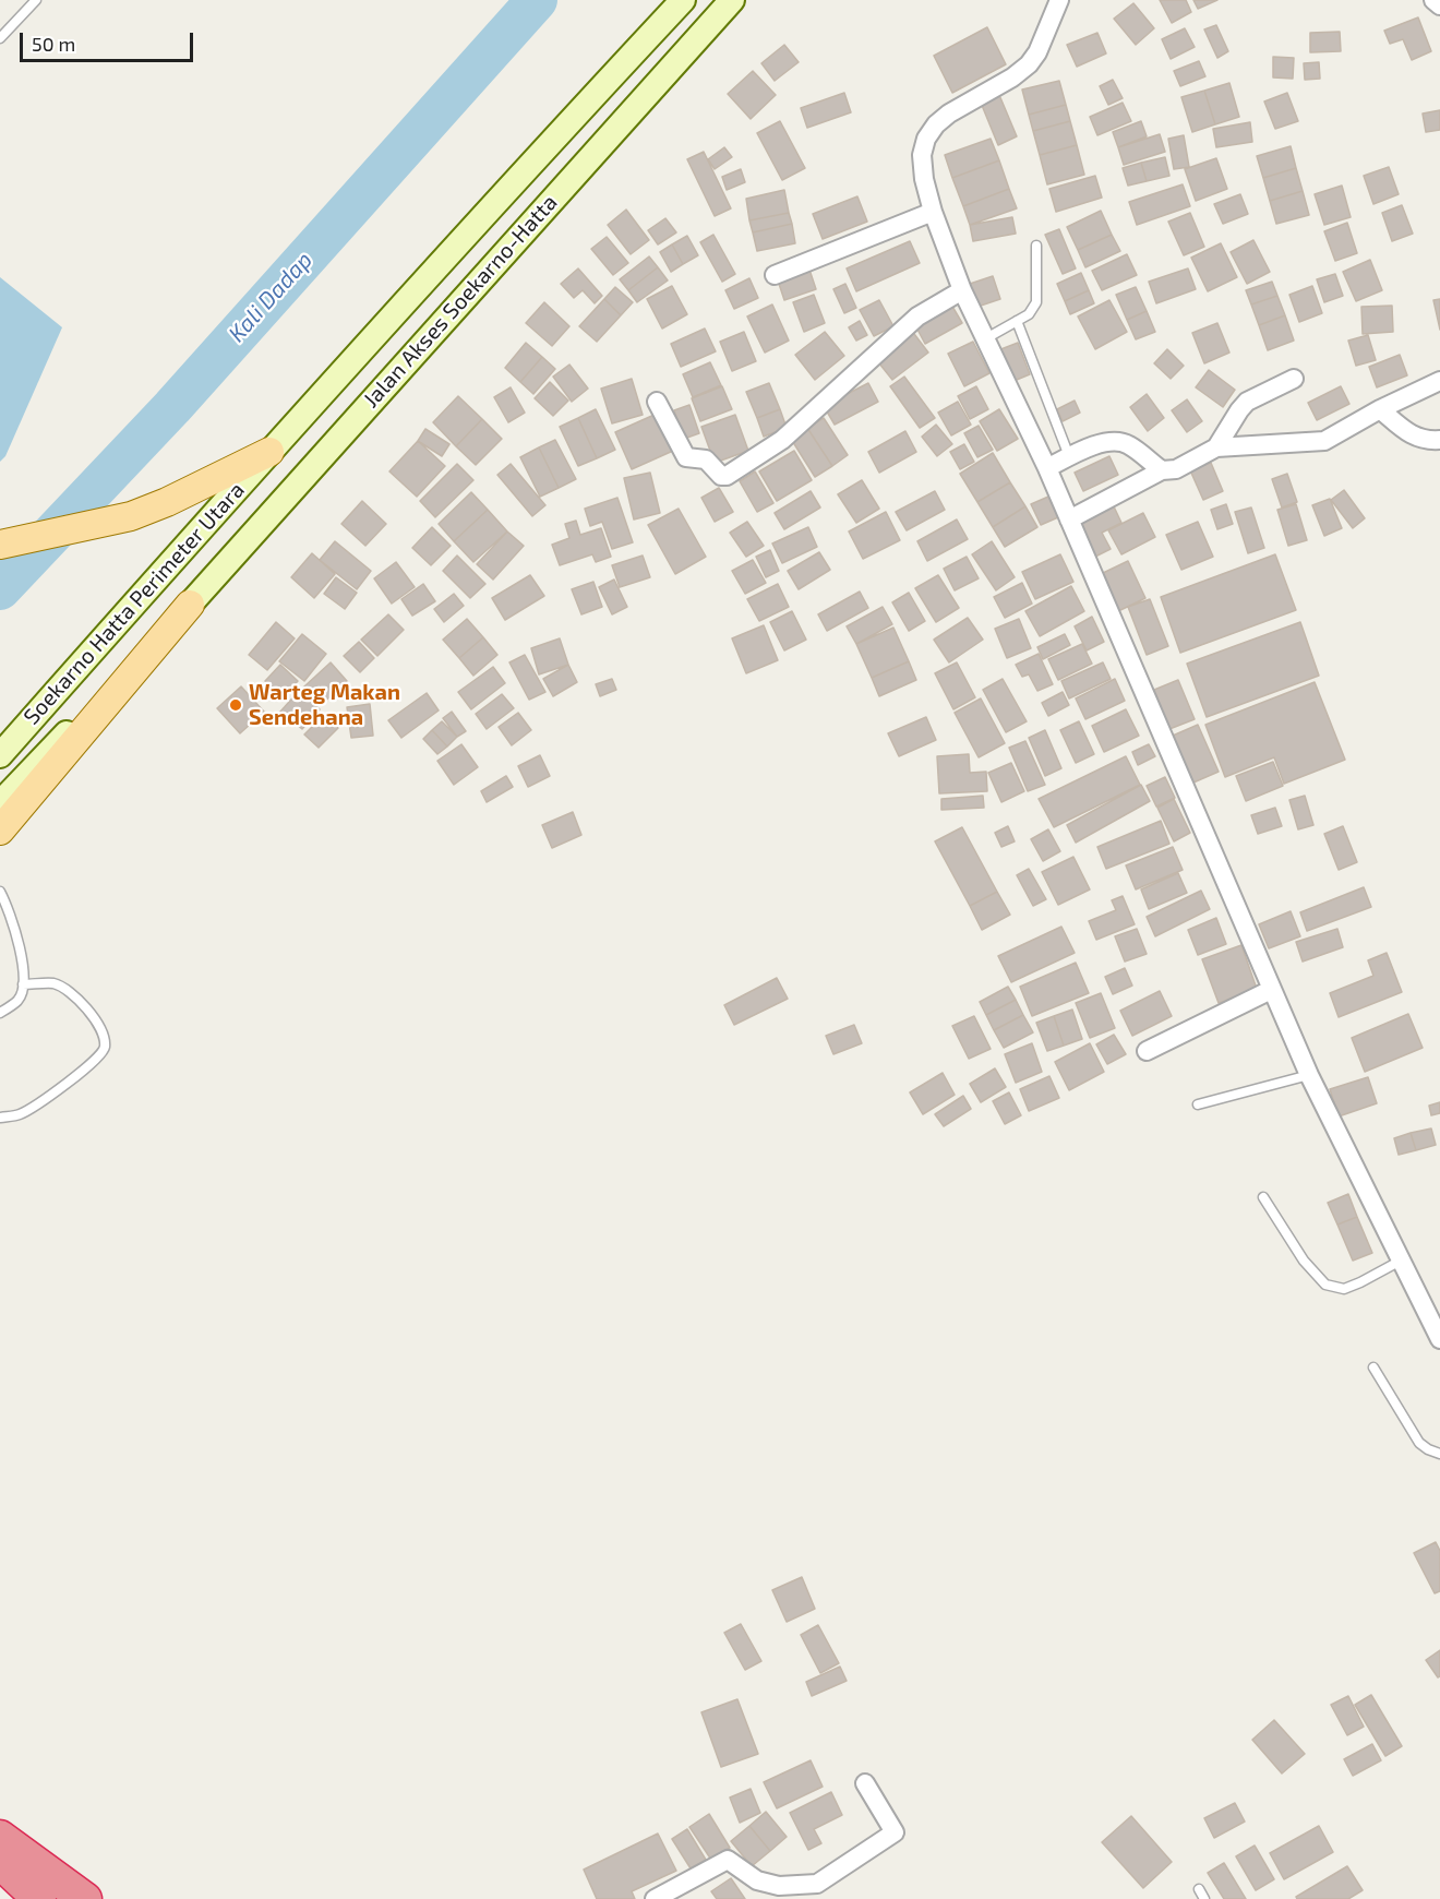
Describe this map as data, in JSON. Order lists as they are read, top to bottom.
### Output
{
  "streets": {
    "main road": ["Jalan Akses Soekarno-Hatta", "Soekarno Hatta Perimeter Utara"]
  },
  "crossings": [
    ["Jalan Akses Soekarno-Hatta", "Soekarno Hatta Perimeter Utara"]
  ],
  "water": ["Kali Dadap"],
  "places": ["Warteg Makan Sendehana"],
  "scale_bar": "50 m"
}
